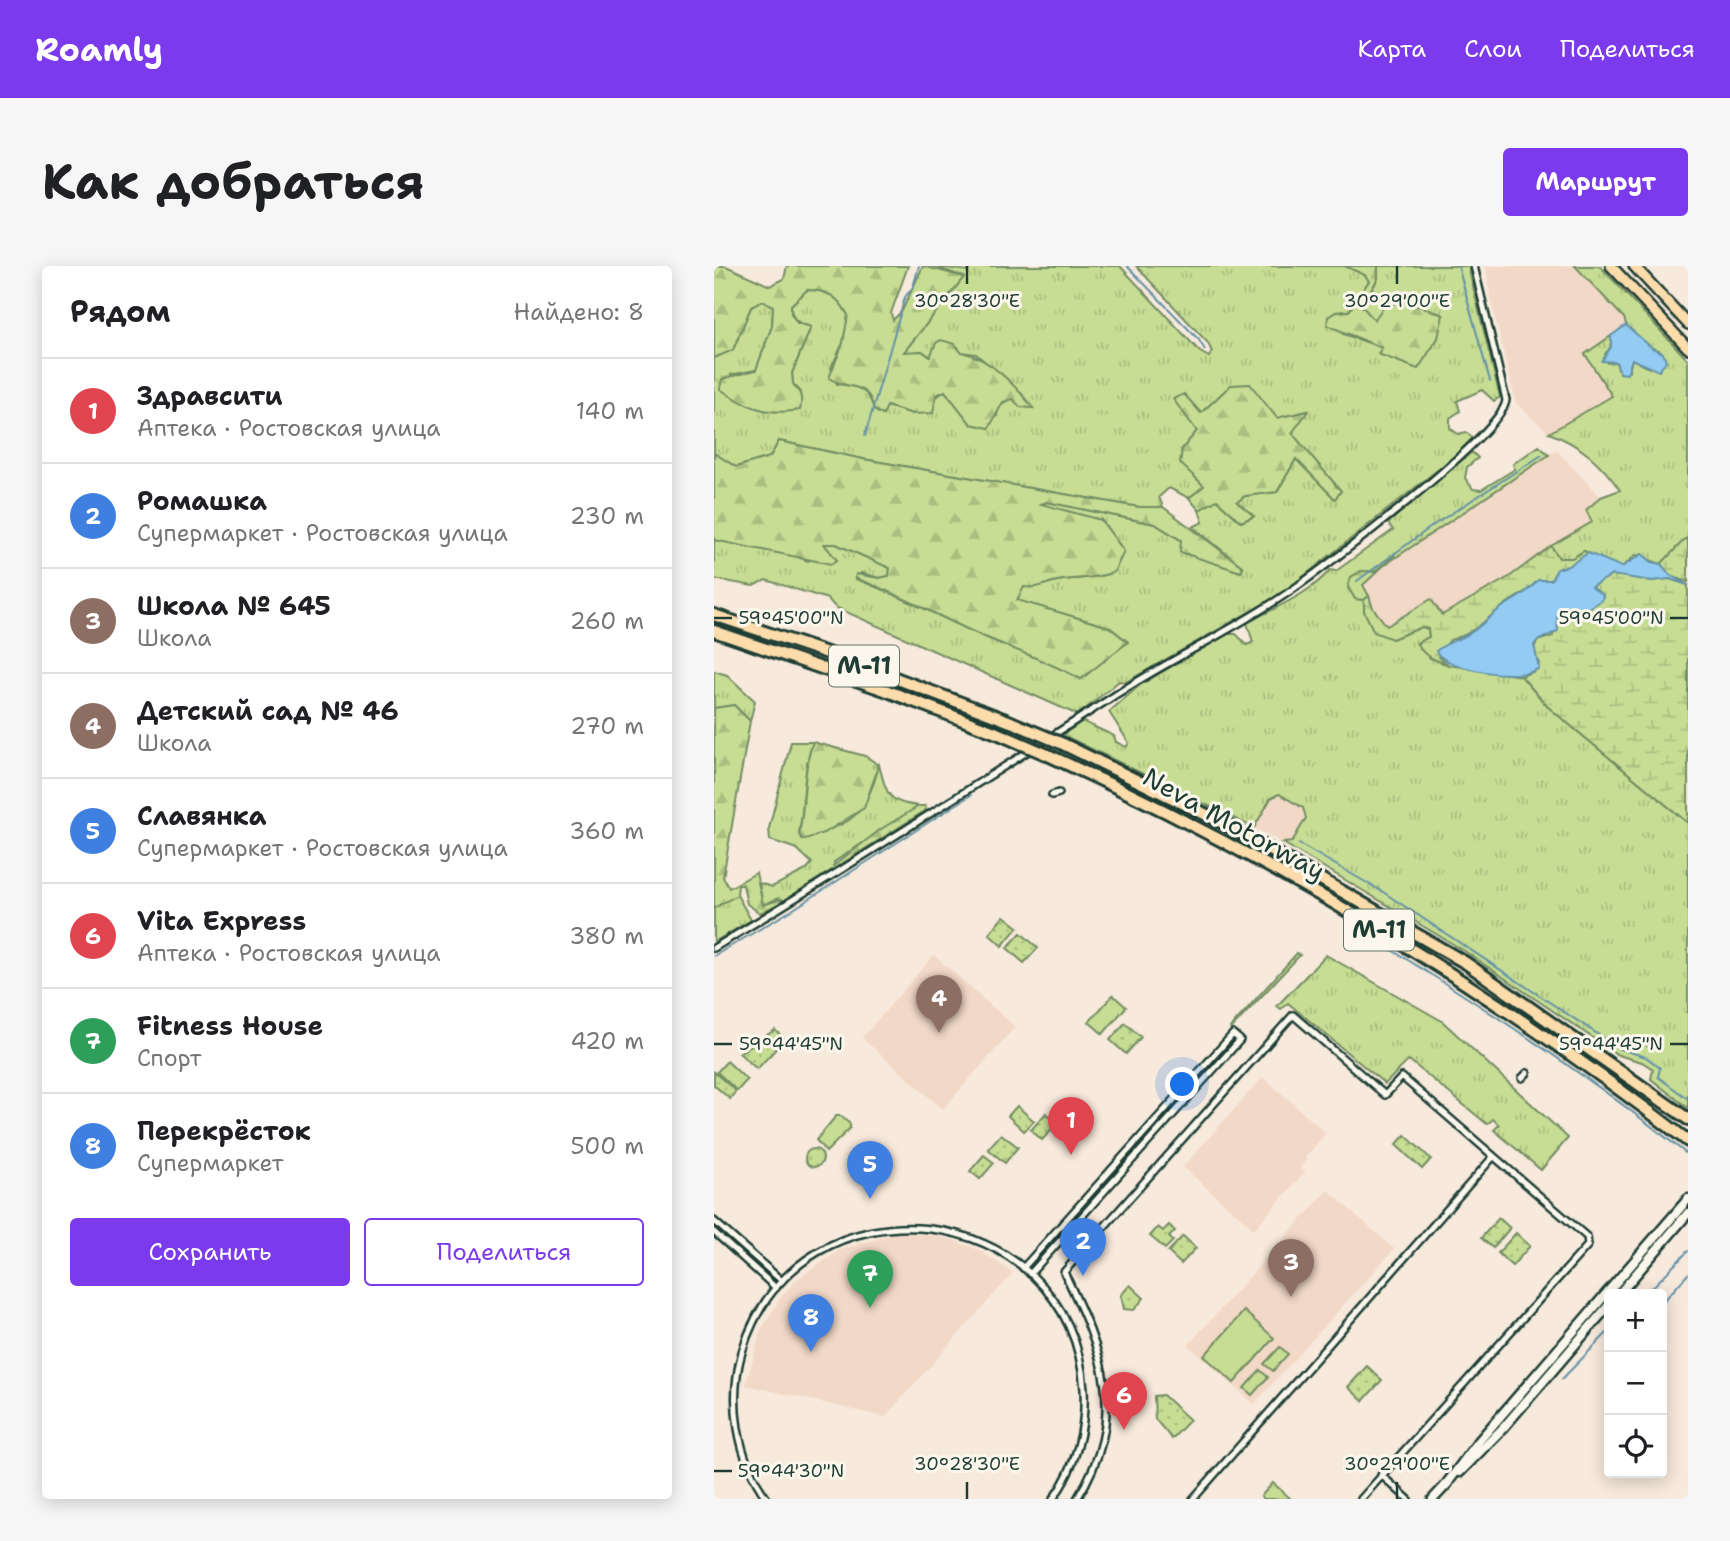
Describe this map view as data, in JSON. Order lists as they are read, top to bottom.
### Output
{
  "streets": {
    "highway": ["М-11", "Neva Motorway"]
  },
  "page": {
    "header": "Roamly",
    "nav": ["Карта", "Слои", "Поделиться"],
    "buttons": [
      "Маршрут",
      ["Сохранить", "Поделиться"]
    ],
    "title": "Как добраться",
    "heading": ["Рядом", "Найдено: 8"],
    "list": [
      {
        "mark": "1",
        "name": "Здравсити",
        "note": "Аптека · Ростовская улица",
        "value": "140 m"
      },
      {
        "mark": "2",
        "name": "Ромашка",
        "note": "Супермаркет · Ростовская улица",
        "value": "230 m"
      },
      {
        "mark": "3",
        "name": "Школа № 645",
        "note": "Школа",
        "value": "260 m"
      },
      {
        "mark": "4",
        "name": "Детский сад № 46",
        "note": "Школа",
        "value": "270 m"
      },
      {
        "mark": "5",
        "name": "Славянка",
        "note": "Супермаркет · Ростовская улица",
        "value": "360 m"
      },
      {
        "mark": "6",
        "name": "Vita Express",
        "note": "Аптека · Ростовская улица",
        "value": "380 m"
      },
      {
        "mark": "7",
        "name": "Fitness House",
        "note": "Спорт",
        "value": "420 m"
      },
      {
        "mark": "8",
        "name": "Перекрёсток",
        "note": "Супермаркет",
        "value": "500 m"
      }
    ],
    "pins": [
      "4",
      "1",
      "5",
      "2",
      "3",
      "7",
      "8",
      "6"
    ],
    "map_buttons": ["+", "−"]
  },
  "coordinates": [
    "30°28'30\"E",
    "30°29'00\"E",
    "59°45'00\"N",
    "59°44'45\"N",
    "59°44'30\"N"
  ]
}
